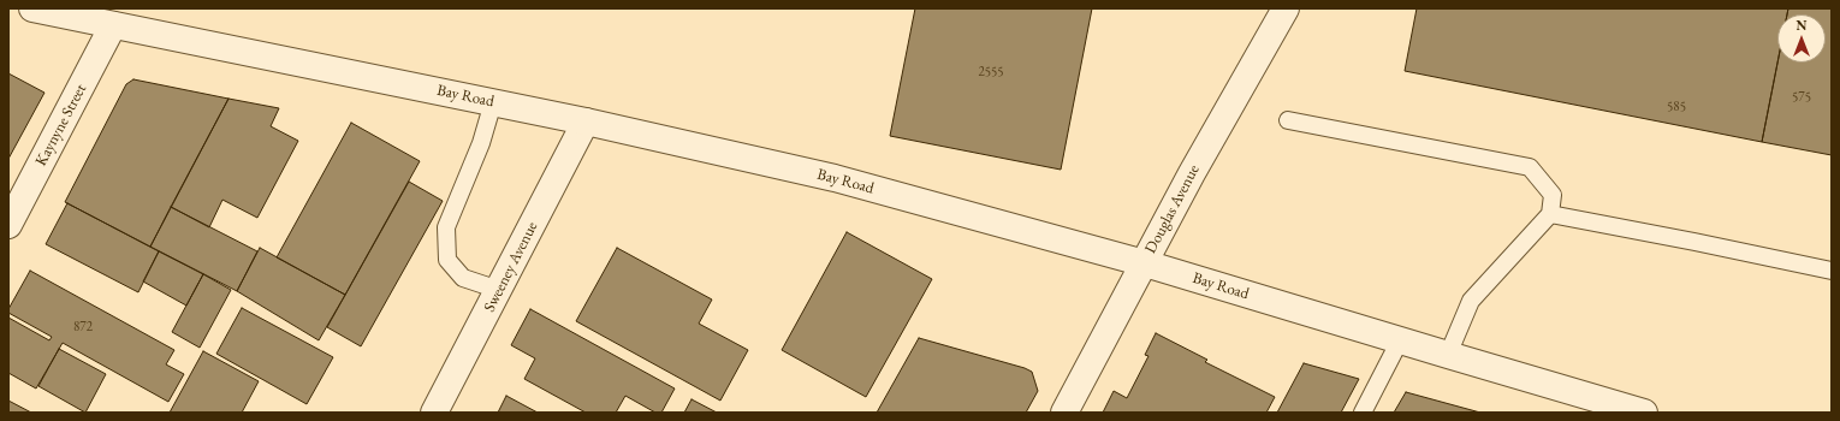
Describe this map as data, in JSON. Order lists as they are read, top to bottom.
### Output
{
  "streets": {
    "street": [
      "Bay Road",
      "Kaynyne Street",
      "Douglas Avenue",
      "Sweeney Avenue"
    ]
  },
  "crossings": [
    ["Bay Road", "Kaynyne Street"],
    ["Bay Road", "Douglas Avenue"],
    ["Bay Road", "Sweeney Avenue"]
  ],
  "house_numbers": [
    "2555",
    "575",
    "585",
    "872"
  ],
  "north": "top"
}
